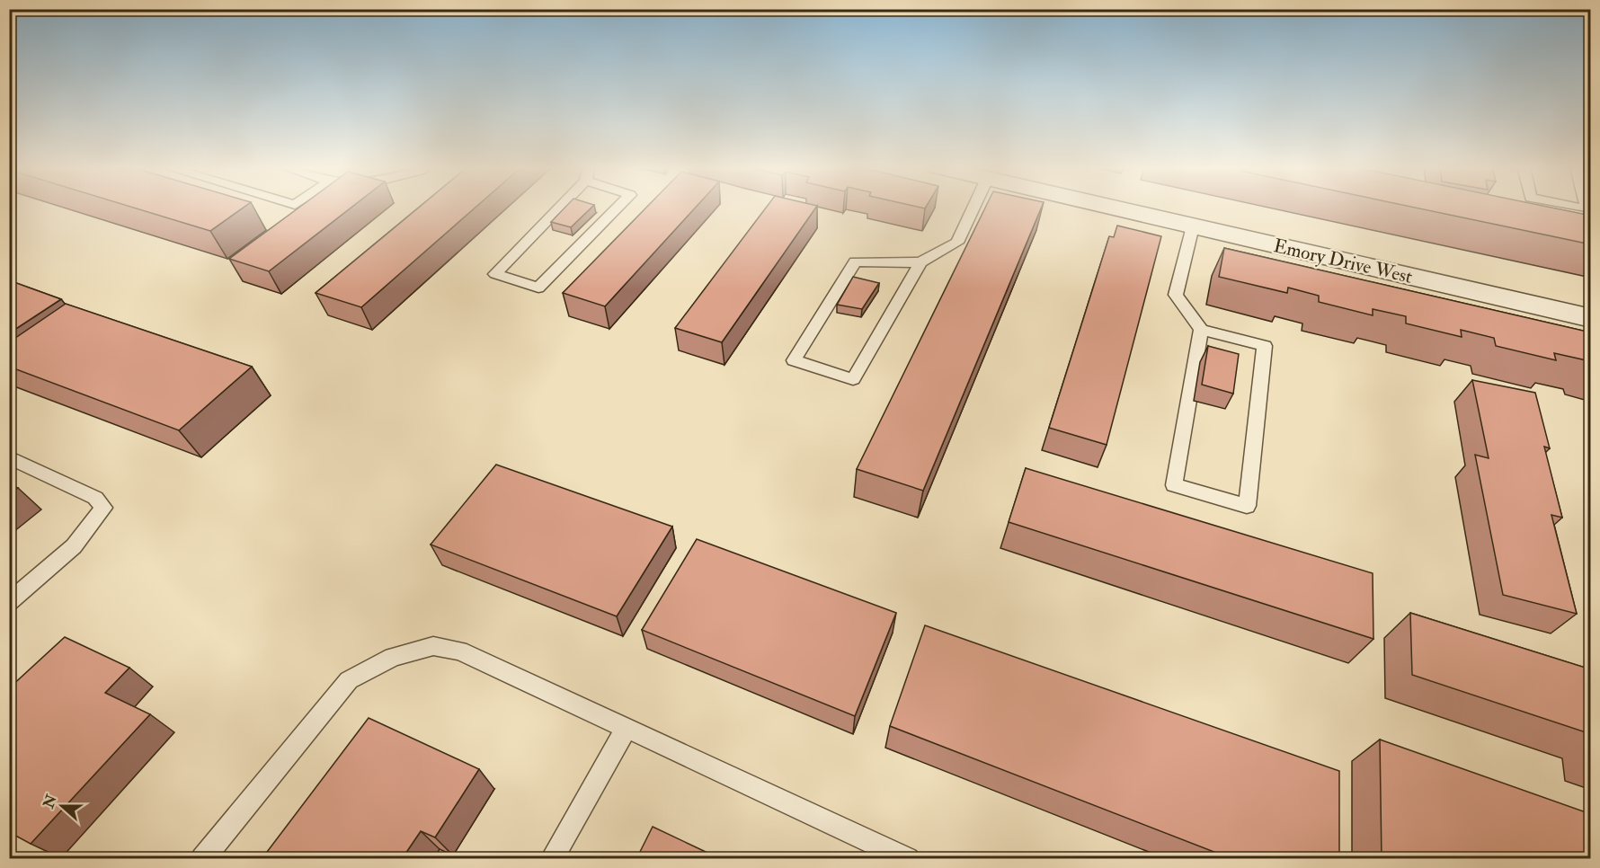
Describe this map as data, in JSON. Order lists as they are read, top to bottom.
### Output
{
  "streets": {
    "street": ["Emory Drive West"]
  },
  "north": "left"
}
